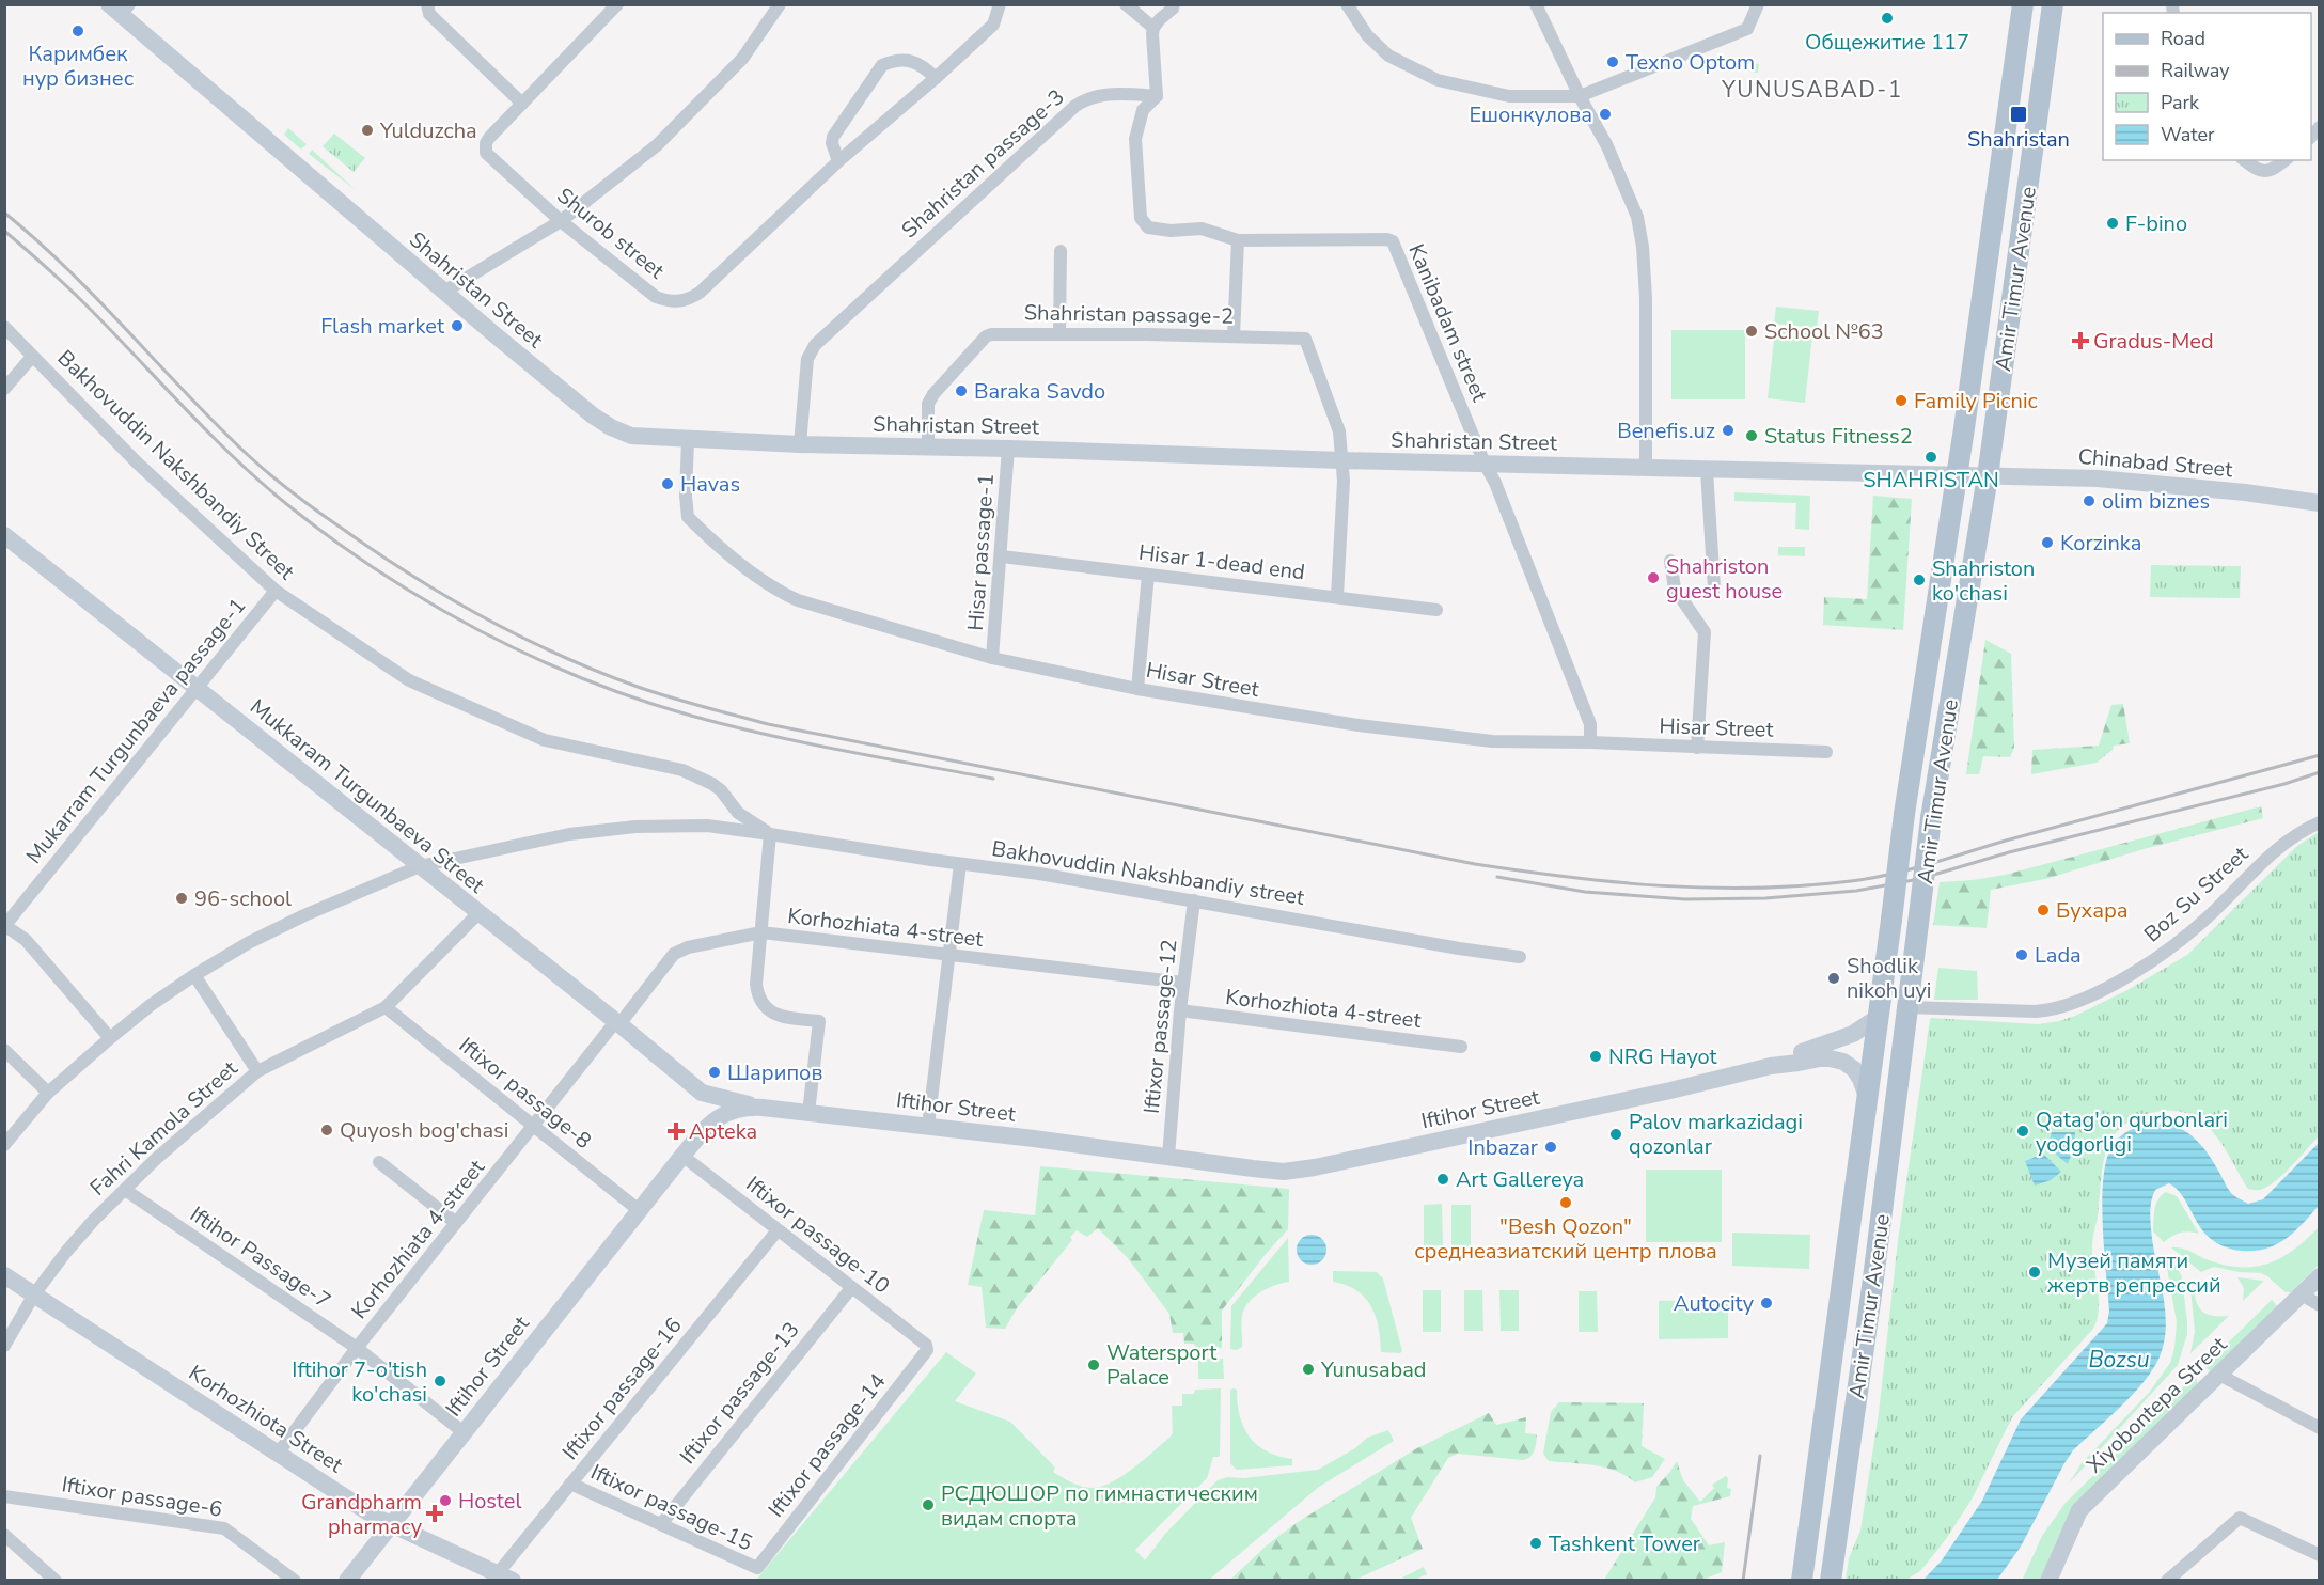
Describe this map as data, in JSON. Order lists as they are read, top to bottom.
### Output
{
  "streets": {
    "main road": [
      "Amir Timur Avenue",
      "Shahristan Street",
      "Chinabad Street",
      "Mukkaram Turgunbaeva Street",
      "Iftihor Street",
      "Xiyobontepa Street",
      "Korhozhiota Street"
    ],
    "street": [
      "Shahristan passage-3",
      "Shurob street",
      "Shahristan passage-2",
      "Kanibadam street",
      "Bakhovuddin Nakshbandiy Street",
      "Hisar passage-1",
      "Hisar 1-dead end",
      "Hisar Street",
      "Mukarram Turgunbaeva passage-1",
      "Bakhovuddin Nakshbandiy street",
      "Boz Su Street",
      "Korhozhiаta 4-street",
      "Korhozhiota 4-street",
      "Iftixor passage-12",
      "Iftixor passage-8",
      "Fahri Kamola Street",
      "Iftixor passage-10",
      "Iftihor Passage-7",
      "Iftixor passage-16",
      "Iftixor passage-13",
      "Iftixor passage-14",
      "Iftixor passage-6",
      "Iftixor passage-15"
    ]
  },
  "crossings": [
    ["Shahristan passage-3", "Shahristan Street"],
    ["Shahristan passage-3", "Kanibadam street"],
    ["Amir Timur Avenue", "Shahristan Street"],
    ["Amir Timur Avenue", "Chinabad Street"],
    ["Amir Timur Avenue", "Boz Su Street"],
    ["Amir Timur Avenue", "Iftihor Street"],
    ["Shahristan Street", "Shahristan passage-2"],
    ["Shahristan Street", "Kanibadam street"],
    ["Shahristan Street", "Chinabad Street"],
    ["Shahristan Street", "Hisar passage-1"],
    ["Shahristan Street", "Hisar Street"],
    ["Kanibadam street", "Hisar Street"],
    ["Bakhovuddin Nakshbandiy Street", "Mukarram Turgunbaeva passage-1"],
    ["Bakhovuddin Nakshbandiy Street", "Bakhovuddin Nakshbandiy street"],
    ["Hisar passage-1", "Hisar 1-dead end"],
    ["Hisar passage-1", "Hisar Street"],
    ["Mukarram Turgunbaeva passage-1", "Mukkaram Turgunbaeva Street"],
    ["Mukkaram Turgunbaeva Street", "Bakhovuddin Nakshbandiy street"],
    ["Mukkaram Turgunbaeva Street", "Korhozhiаta 4-street"],
    ["Mukkaram Turgunbaeva Street", "Iftihor Street"],
    ["Mukkaram Turgunbaeva Street", "Fahri Kamola Street"],
    ["Bakhovuddin Nakshbandiy street", "Iftixor passage-12"],
    ["Korhozhiаta 4-street", "Iftixor passage-12"],
    ["Korhozhiаta 4-street", "Iftixor passage-8"],
    ["Korhozhiаta 4-street", "Iftihor Passage-7"],
    ["Korhozhiаta 4-street", "Korhozhiota Street"],
    ["Korhozhiota 4-street", "Iftixor passage-12"],
    ["Iftixor passage-12", "Iftihor Street"],
    ["Iftixor passage-8", "Iftihor Street"],
    ["Iftixor passage-8", "Fahri Kamola Street"],
    ["Iftihor Street", "Iftixor passage-10"],
    ["Iftihor Street", "Iftihor Passage-7"],
    ["Iftihor Street", "Korhozhiota Street"],
    ["Fahri Kamola Street", "Iftihor Passage-7"],
    ["Fahri Kamola Street", "Korhozhiota Street"],
    ["Iftixor passage-10", "Iftixor passage-16"],
    ["Iftixor passage-10", "Iftixor passage-13"],
    ["Iftixor passage-10", "Iftixor passage-14"],
    ["Iftixor passage-16", "Korhozhiota Street"],
    ["Iftixor passage-16", "Iftixor passage-15"],
    ["Iftixor passage-13", "Iftixor passage-15"],
    ["Iftixor passage-14", "Iftixor passage-15"]
  ],
  "districts": ["YUNUSABAD-1"],
  "water": ["Bozsu"],
  "places": {
    "other": [
      "Общежитие 117",
      "Каримбек нур бизнес",
      "Texno Optom",
      "Ешонкулова",
      "Yulduzcha",
      "F-bino",
      "Flash market",
      "School №63",
      "Baraka Savdo",
      "Family Picnic",
      "Benefis.uz",
      "Status Fitness2",
      "SHAHRISTAN",
      "Havas",
      "olim biznes",
      "Korzinka",
      "Shahriston guest house",
      "Shahriston ko'chasi",
      "96-school",
      "Бухара",
      "Lada",
      "Shodlik nikoh uyi",
      "NRG Hayot",
      "Шарипов",
      "Quyosh bog'chasi",
      "Qatag'on qurbonlari yodgorligi",
      "Palov markazidagi qozonlar",
      "Inbazar",
      "Art Gallereya",
      "\"Besh Qozon\" среднеазиатский центр плова",
      "Музей памяти жертв репрессий",
      "Autocity",
      "Watersport Palace",
      "Yunusabad",
      "Iftihor 7-o'tish ko'chasi",
      "Hostel",
      "РСДЮШОР по гимнастическим видам спорта",
      "Tashkent Tower"
    ],
    "transit": ["Shahristan"],
    "health": ["Gradus-Med", "Apteka", "Grandpharm pharmacy"]
  },
  "legend": [
    "Road",
    "Railway",
    "Park",
    "Water"
  ]
}
